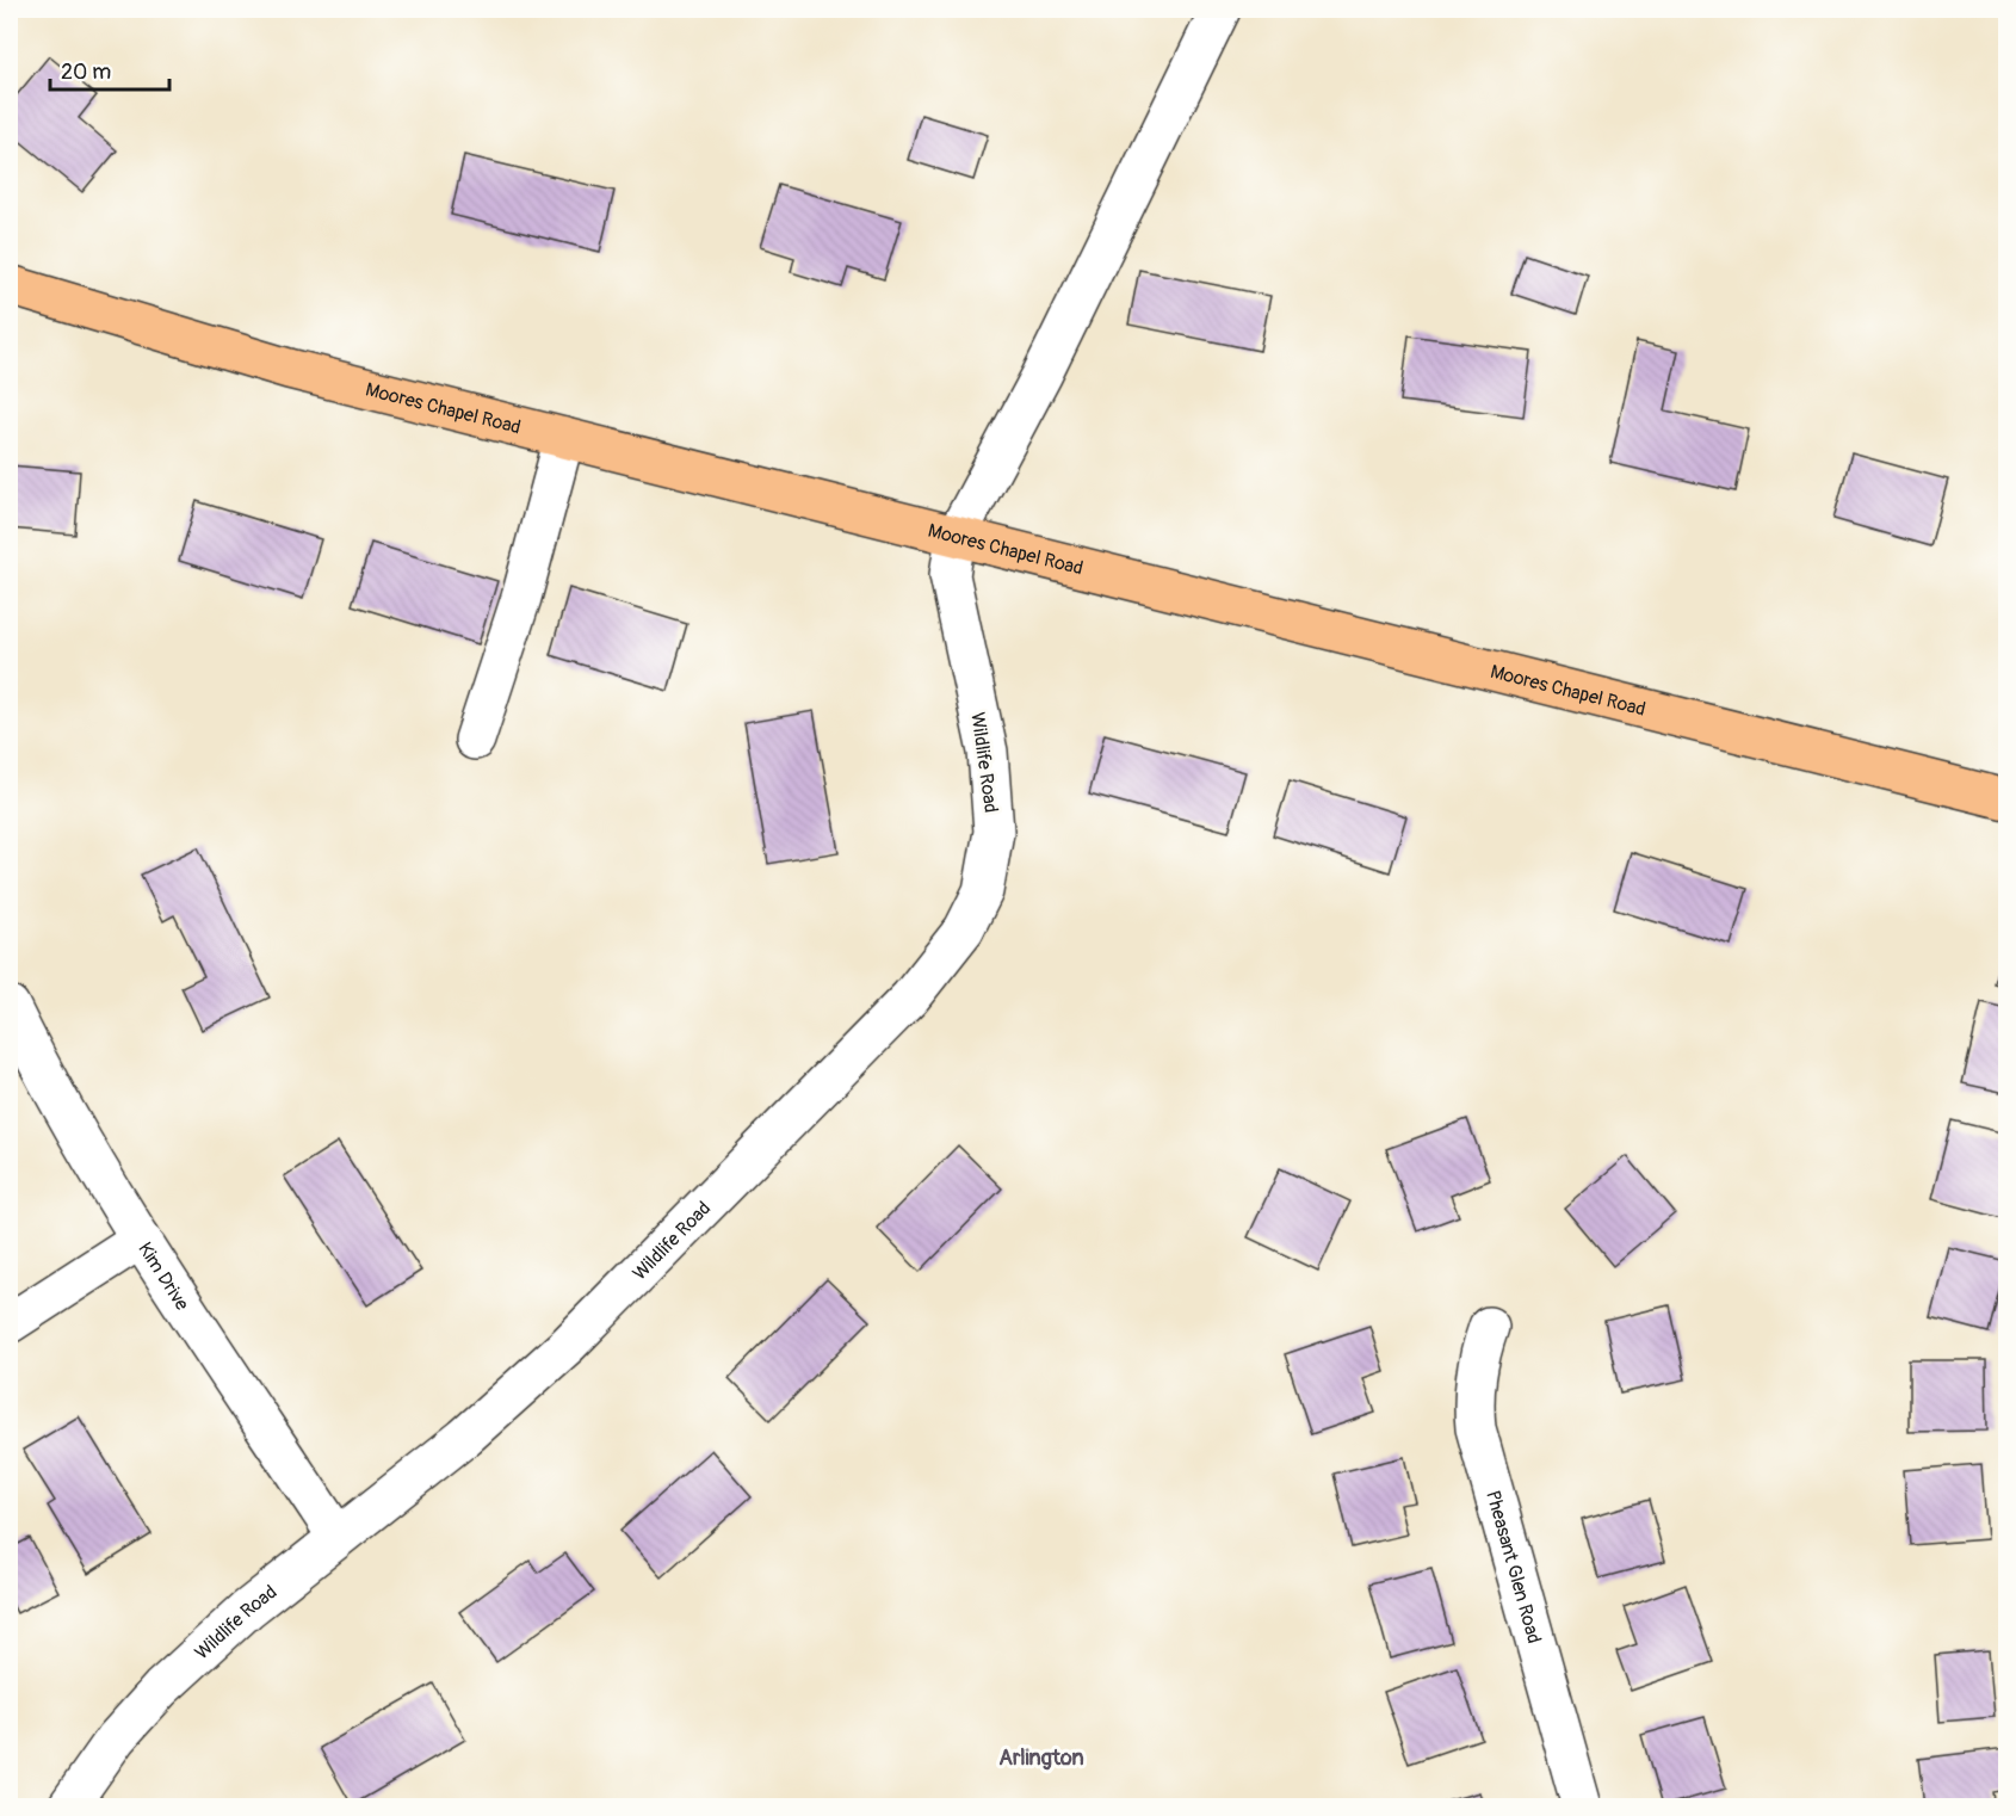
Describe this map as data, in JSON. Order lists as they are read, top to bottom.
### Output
{
  "streets": {
    "main road": ["Moores Chapel Road"],
    "street": ["Wildlife Road", "Kim Drive", "Pheasant Glen Road"]
  },
  "crossings": [
    ["Moores Chapel Road", "Wildlife Road"],
    ["Wildlife Road", "Kim Drive"]
  ],
  "districts": ["Arlington"],
  "scale_bar": "20 m"
}
